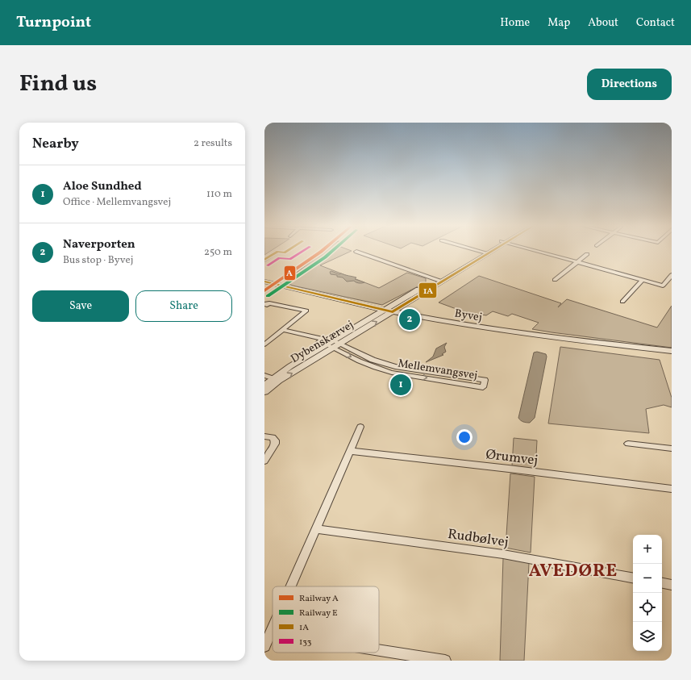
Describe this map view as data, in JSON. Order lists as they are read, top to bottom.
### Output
{
  "streets": {
    "street": [
      "Byvej",
      "Dybenskærvej",
      "Mellemvangsvej",
      "Ørumvej",
      "Rudbølvej"
    ]
  },
  "crossings": [
    ["Byvej", "Dybenskærvej"],
    ["Dybenskærvej", "Mellemvangsvej"]
  ],
  "districts": ["AVEDØRE"],
  "lines": [
    "rail line A",
    "rail line E",
    "transit line 1A",
    "transit line 133"
  ],
  "legend": [
    "Railway A",
    "Railway E",
    "1A",
    "133"
  ],
  "page": {
    "header": "Turnpoint",
    "nav": [
      "Home",
      "Map",
      "About",
      "Contact"
    ],
    "title": "Find us",
    "buttons": [
      "Directions",
      ["Save", "Share"]
    ],
    "heading": ["Nearby", "2 results"],
    "list": [
      {
        "mark": "1",
        "name": "Aloe Sundhed",
        "note": "Office · Mellemvangsvej",
        "value": "110 m"
      },
      {
        "mark": "2",
        "name": "Naverporten",
        "note": "Bus stop · Byvej",
        "value": "250 m"
      }
    ],
    "pins": ["2", "1"],
    "map_buttons": ["+", "−"]
  }
}
